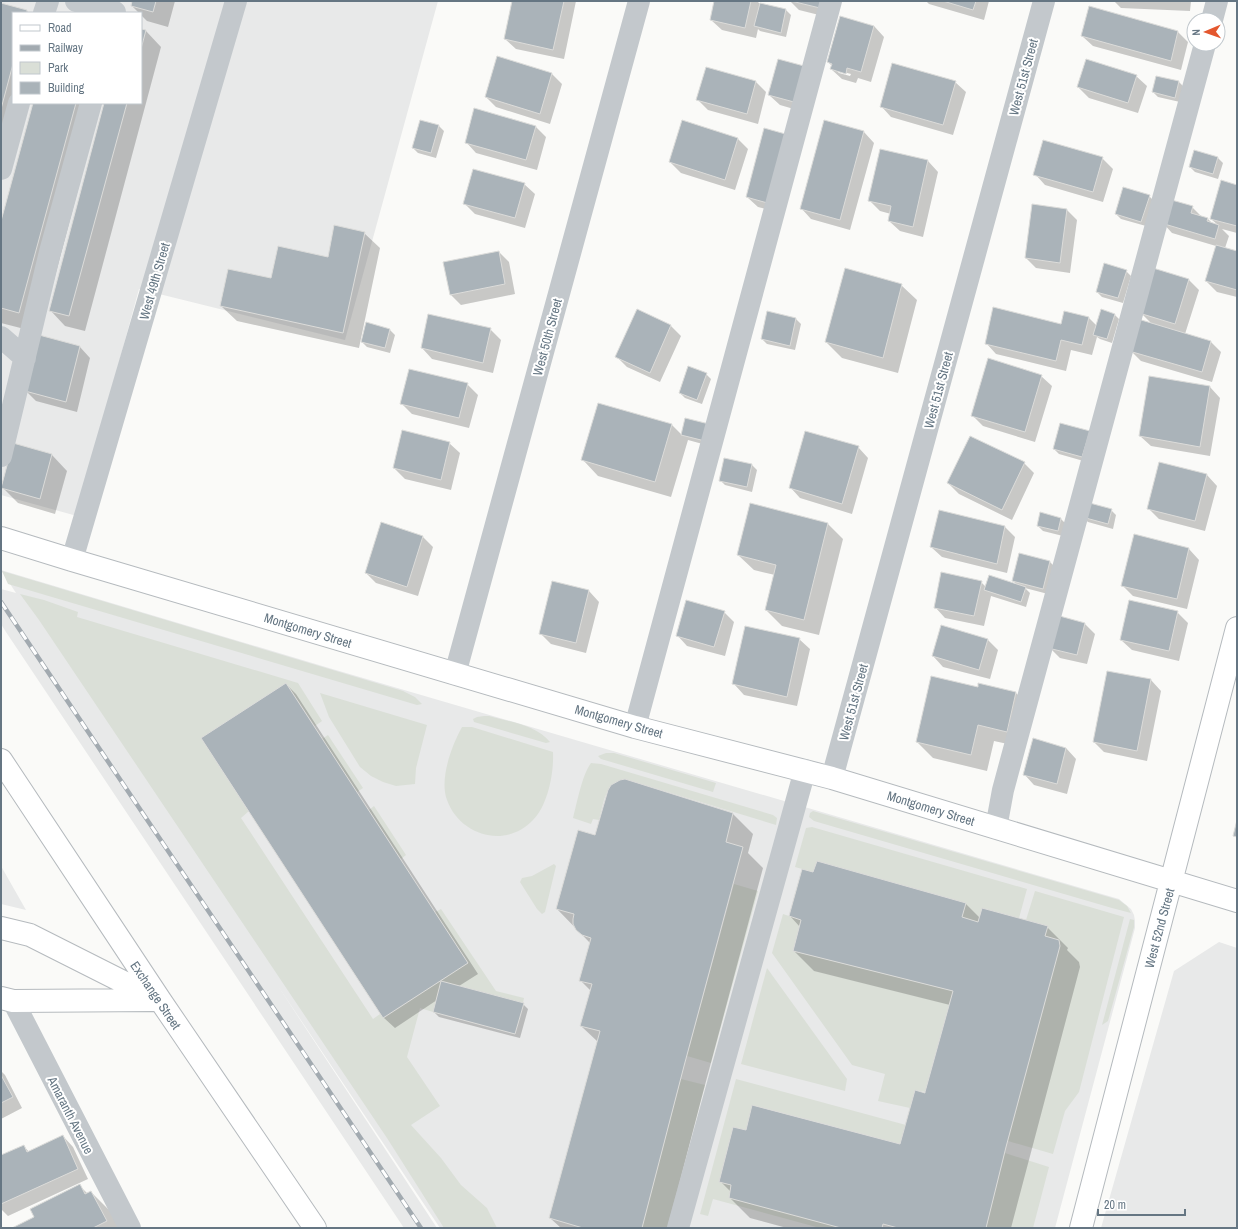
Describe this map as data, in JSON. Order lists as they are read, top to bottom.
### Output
{
  "streets": {
    "main road": ["Montgomery Street", "West 52nd Street", "Exchange Street"],
    "street": [
      "West 51st Street",
      "West 49th Street",
      "West 50th Street",
      "Amaranth Avenue"
    ]
  },
  "crossings": [
    ["West 51st Street", "Montgomery Street"],
    ["West 49th Street", "Montgomery Street"],
    ["West 50th Street", "Montgomery Street"],
    ["Montgomery Street", "West 52nd Street"]
  ],
  "legend": [
    "Road",
    "Railway",
    "Park",
    "Building"
  ],
  "scale_bar": "20 m",
  "north": "left"
}
